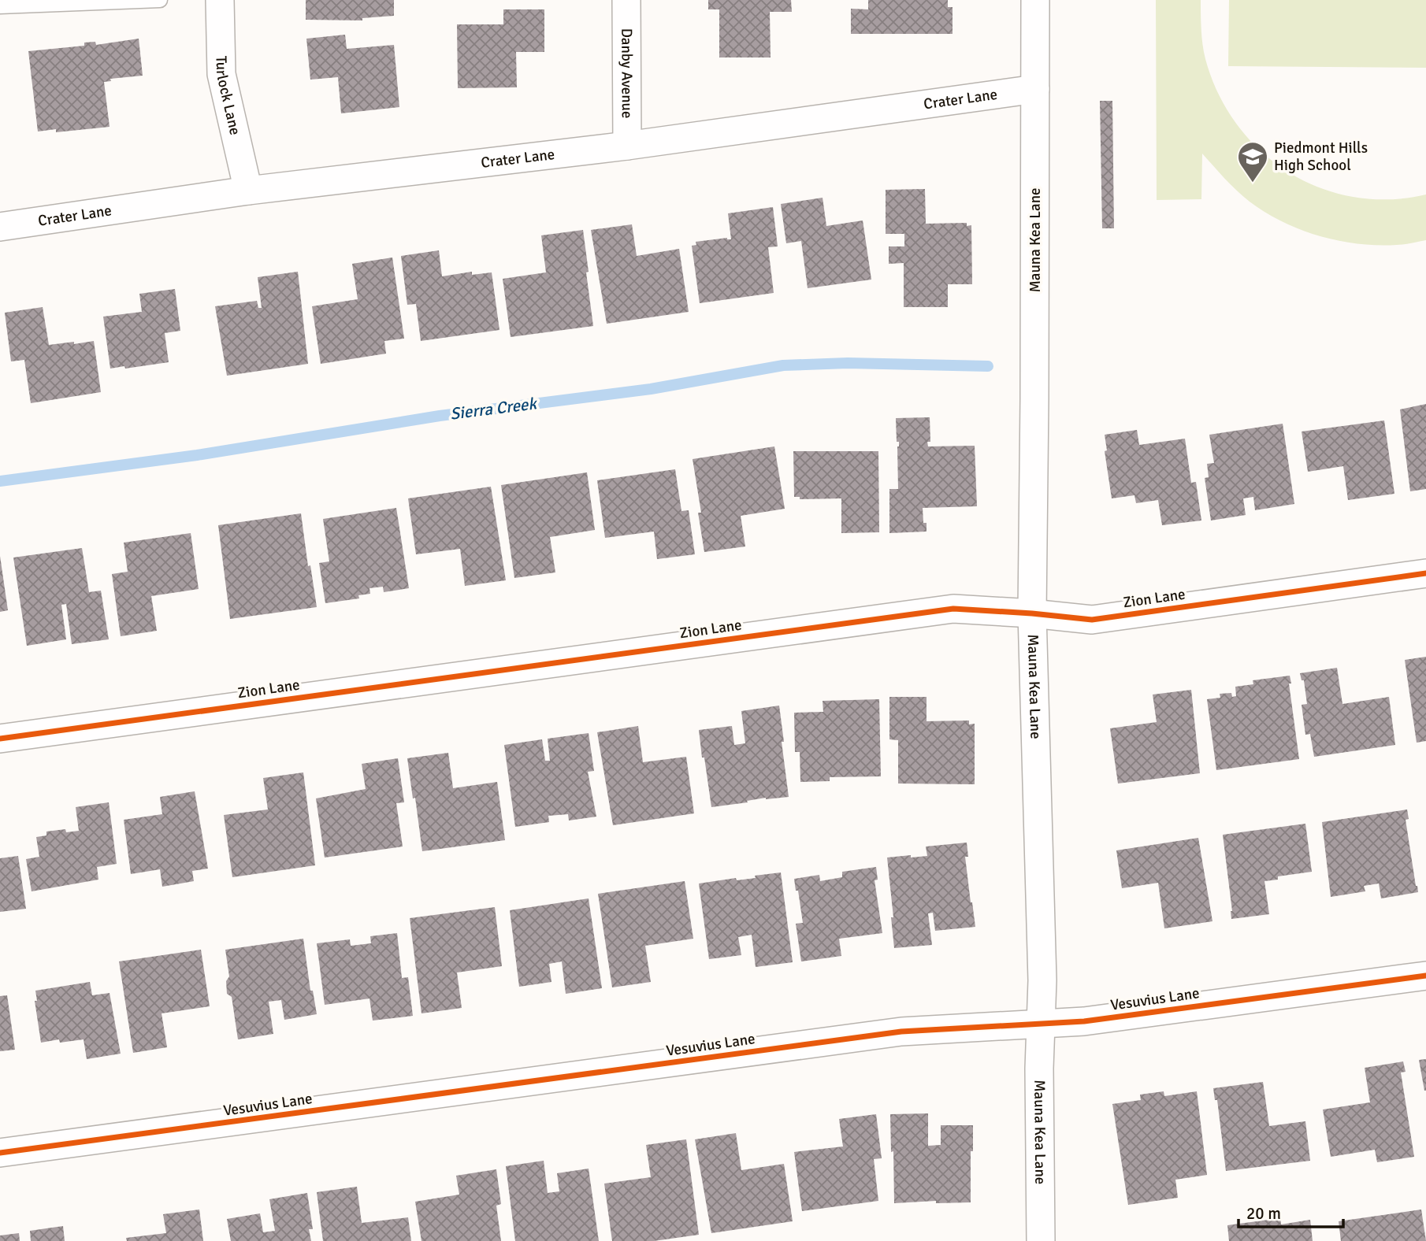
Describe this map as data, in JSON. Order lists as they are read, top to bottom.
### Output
{
  "streets": {
    "street": [
      "Danby Avenue",
      "Turlock Lane",
      "Crater Lane",
      "Mauna Kea Lane",
      "Zion Lane",
      "Vesuvius Lane"
    ]
  },
  "crossings": [
    ["Danby Avenue", "Crater Lane"],
    ["Turlock Lane", "Crater Lane"],
    ["Crater Lane", "Mauna Kea Lane"],
    ["Mauna Kea Lane", "Zion Lane"],
    ["Mauna Kea Lane", "Vesuvius Lane"]
  ],
  "water": ["Sierra Creek"],
  "places": {
    "school or university": ["Piedmont Hills High School"]
  },
  "scale_bar": "20 m"
}
